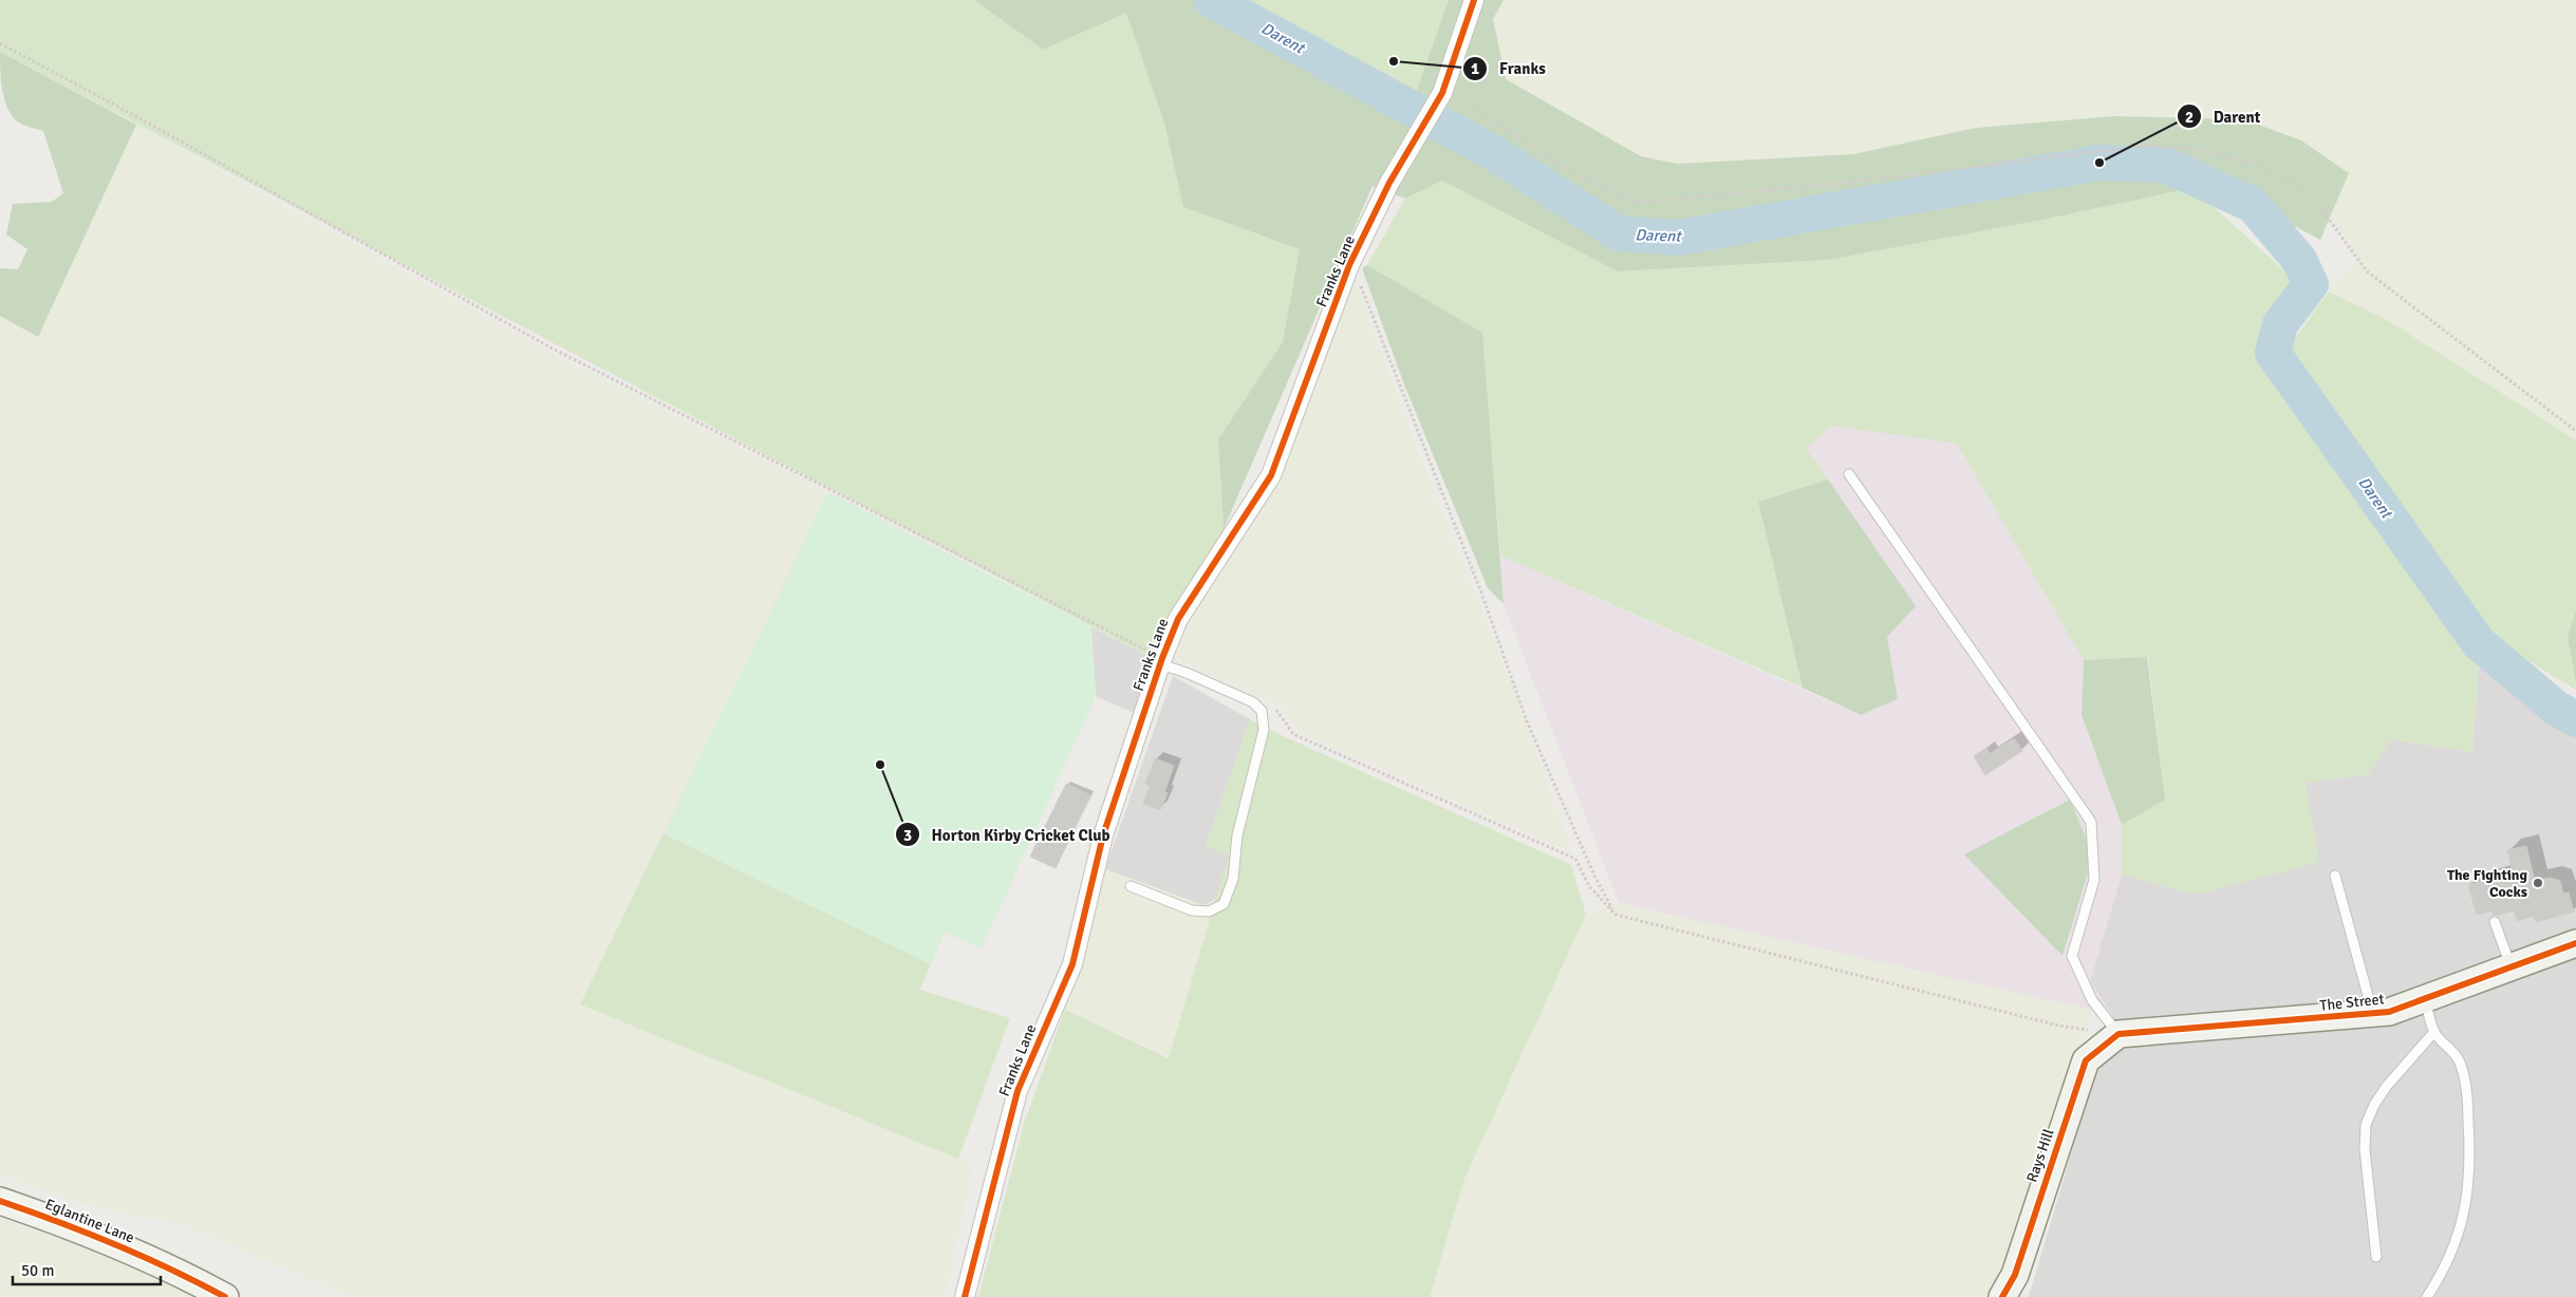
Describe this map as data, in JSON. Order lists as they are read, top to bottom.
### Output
{
  "streets": {
    "street": [
      "Franks Lane",
      "The Street",
      "Rays Hill",
      "Eglantine Lane"
    ]
  },
  "crossings": [
    ["The Street", "Rays Hill"]
  ],
  "water": ["Darent"],
  "places": [
    "Franks",
    "Darent",
    "Horton Kirby Cricket Club",
    "The Fighting Cocks"
  ],
  "scale_bar": "50 m"
}
